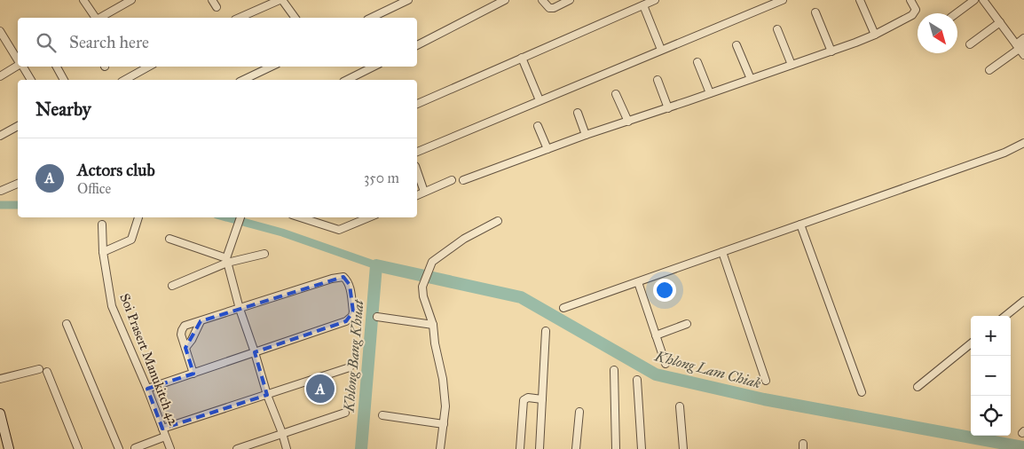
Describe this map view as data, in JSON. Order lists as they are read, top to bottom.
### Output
{
  "streets": {
    "street": ["Soi Prasert Manukitch 42"]
  },
  "water": ["Khlong Bang Khuat", "Khlong Lam Chiak"],
  "north": "bottom right",
  "page": {
    "search": "Search here",
    "heading": "Nearby",
    "list": [
      {
        "mark": "A",
        "name": "Actors club",
        "note": "Office",
        "value": "350 m"
      }
    ],
    "map_buttons": ["+", "−"],
    "pins": "A"
  }
}
